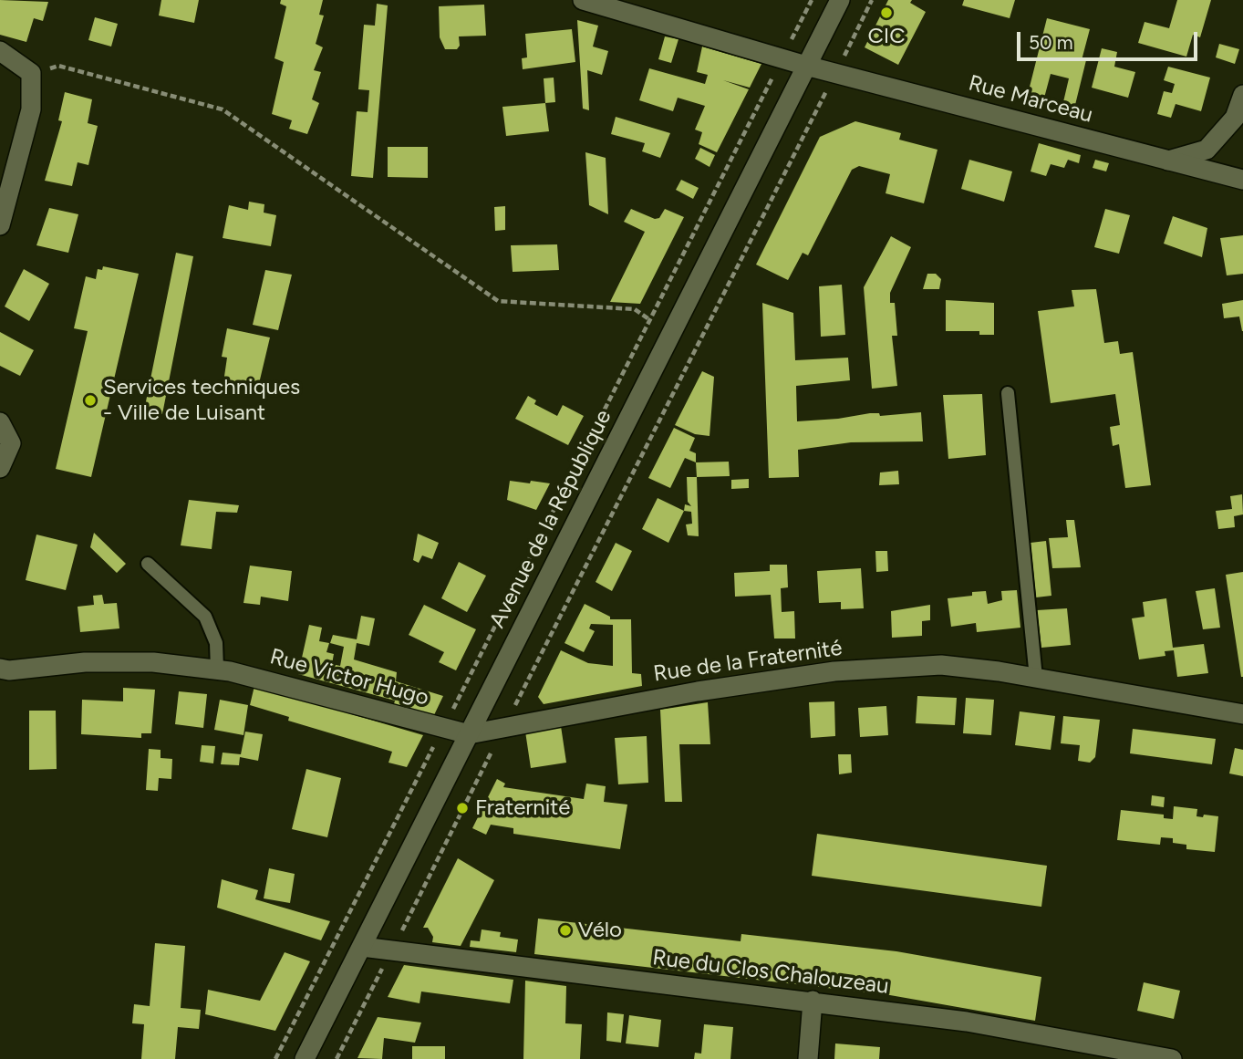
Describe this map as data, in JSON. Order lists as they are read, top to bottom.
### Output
{
  "streets": {
    "street": [
      "Rue Marceau",
      "Avenue de la République",
      "Rue de la Fraternité",
      "Rue Victor Hugo",
      "Rue du Clos Chalouzeau"
    ]
  },
  "crossings": [
    ["Rue Marceau", "Avenue de la République"],
    ["Avenue de la République", "Rue de la Fraternité"],
    ["Avenue de la République", "Rue Victor Hugo"],
    ["Avenue de la République", "Rue du Clos Chalouzeau"],
    ["Rue de la Fraternité", "Rue Victor Hugo"]
  ],
  "places": [
    "CIC",
    "Services techniques - Ville de Luisant",
    "Fraternité",
    "Vélo"
  ],
  "scale_bar": "50 m"
}
